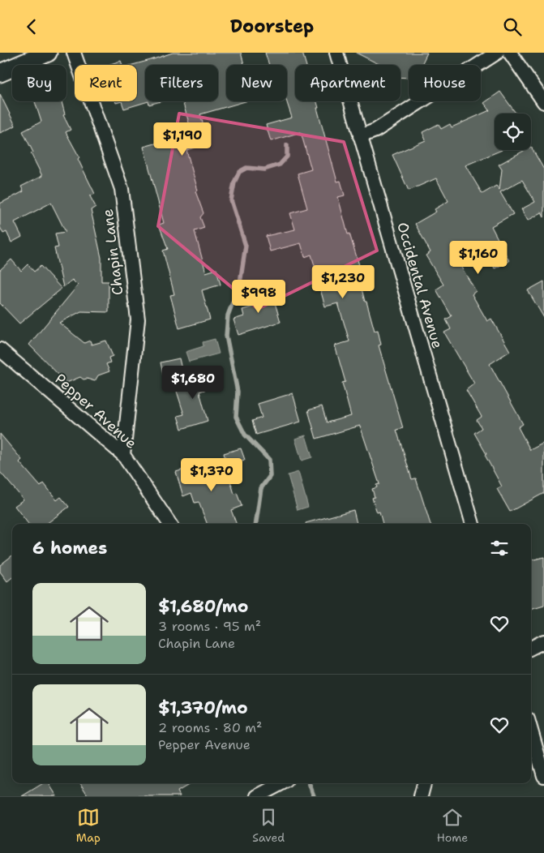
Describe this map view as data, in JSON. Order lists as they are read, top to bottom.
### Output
{
  "streets": {
    "street": ["Chapin Lane", "Occidental Avenue", "Pepper Avenue"]
  },
  "crossings": [
    ["Chapin Lane", "Pepper Avenue"]
  ],
  "page": {
    "header": "Doorstep",
    "chip": [
      "Buy",
      "Rent",
      "Filters",
      "New",
      "Apartment",
      "House"
    ],
    "price": [
      "$1,190",
      "$1,160",
      "$1,230",
      "$998",
      "$1,680",
      "$1,370"
    ],
    "heading": "6 homes",
    "list": [
      {
        "name": "$1,680/mo",
        "note": "3 rooms · 95 m² · Chapin Lane"
      },
      {
        "name": "$1,370/mo",
        "note": "2 rooms · 80 m² · Pepper Avenue"
      }
    ],
    "tabs": ["Map", "Saved", "Home"]
  }
}
